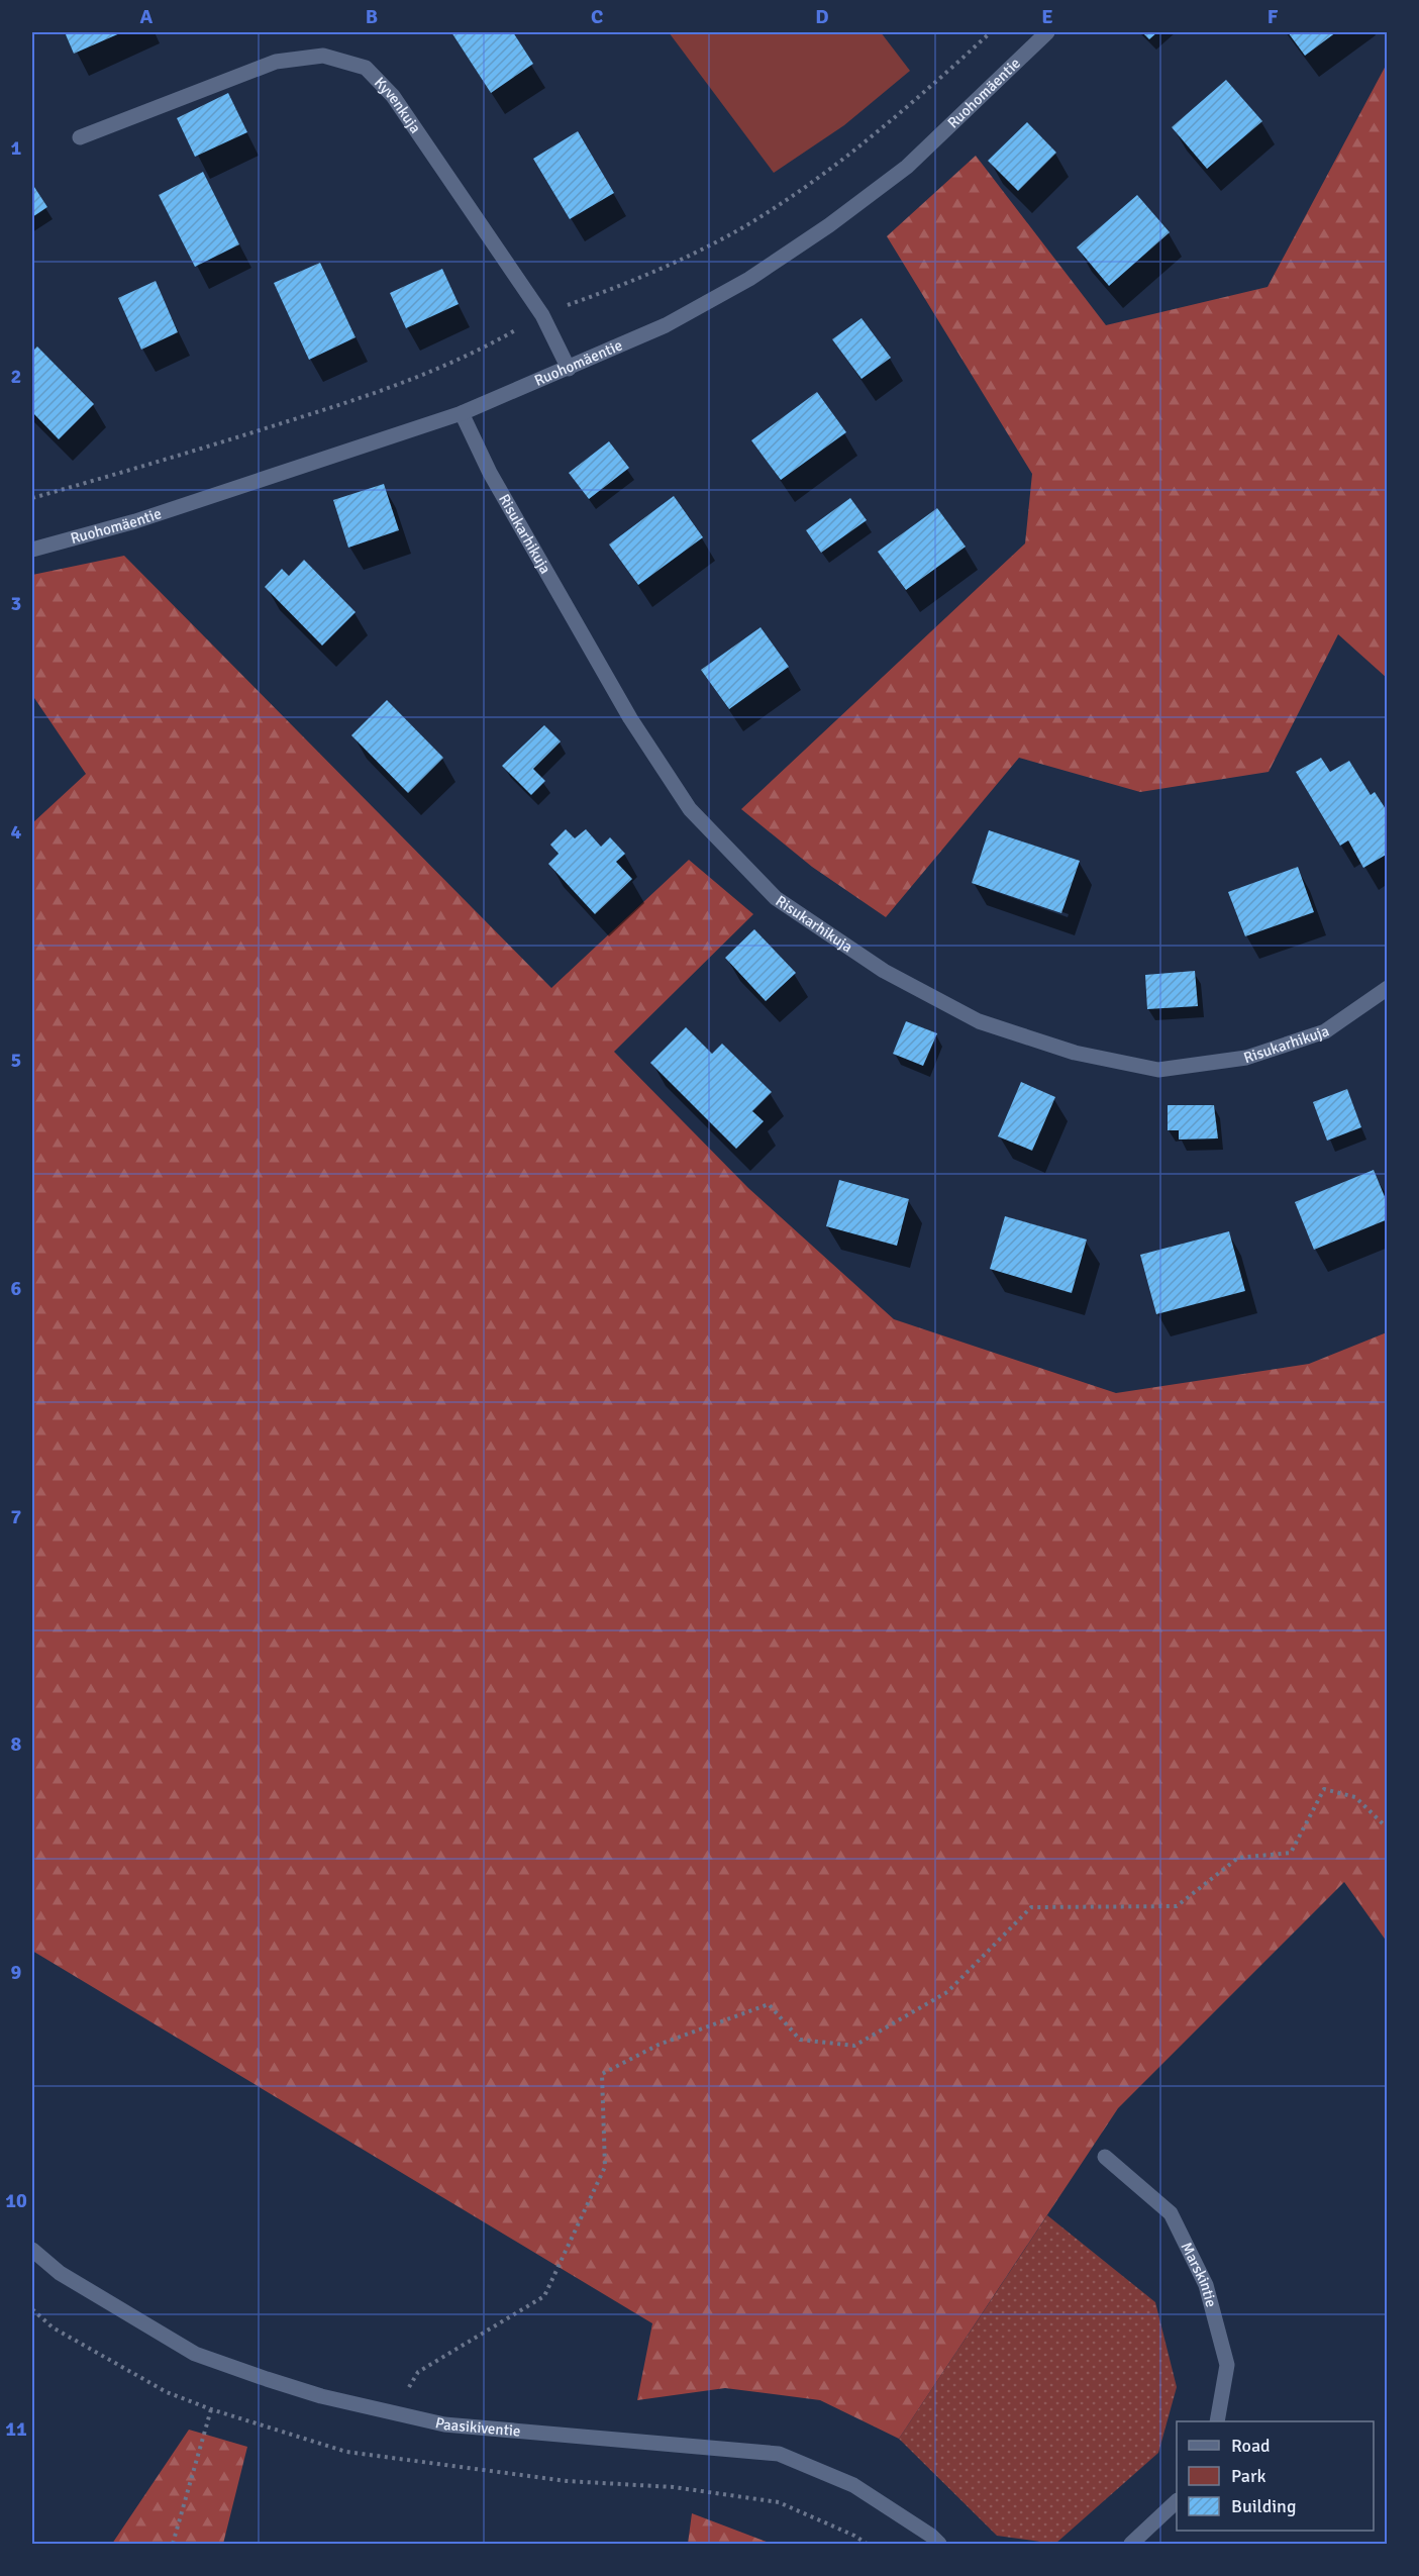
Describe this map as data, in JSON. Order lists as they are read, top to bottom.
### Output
{
  "streets": {
    "street": [
      "Ruohomäentie",
      "Kyvenkuja",
      "Risukarhikuja",
      "Marskintie",
      "Paasikiventie"
    ]
  },
  "crossings": [
    ["Ruohomäentie", "Kyvenkuja"],
    ["Ruohomäentie", "Risukarhikuja"]
  ],
  "legend": ["Road", "Park", "Building"],
  "grid": {
    "columns": [
      "A",
      "B",
      "C",
      "D",
      "E",
      "F"
    ],
    "rows": [
      "1",
      "2",
      "3",
      "4",
      "5",
      "6",
      "7",
      "8",
      "9",
      "10",
      "11"
    ]
  }
}
